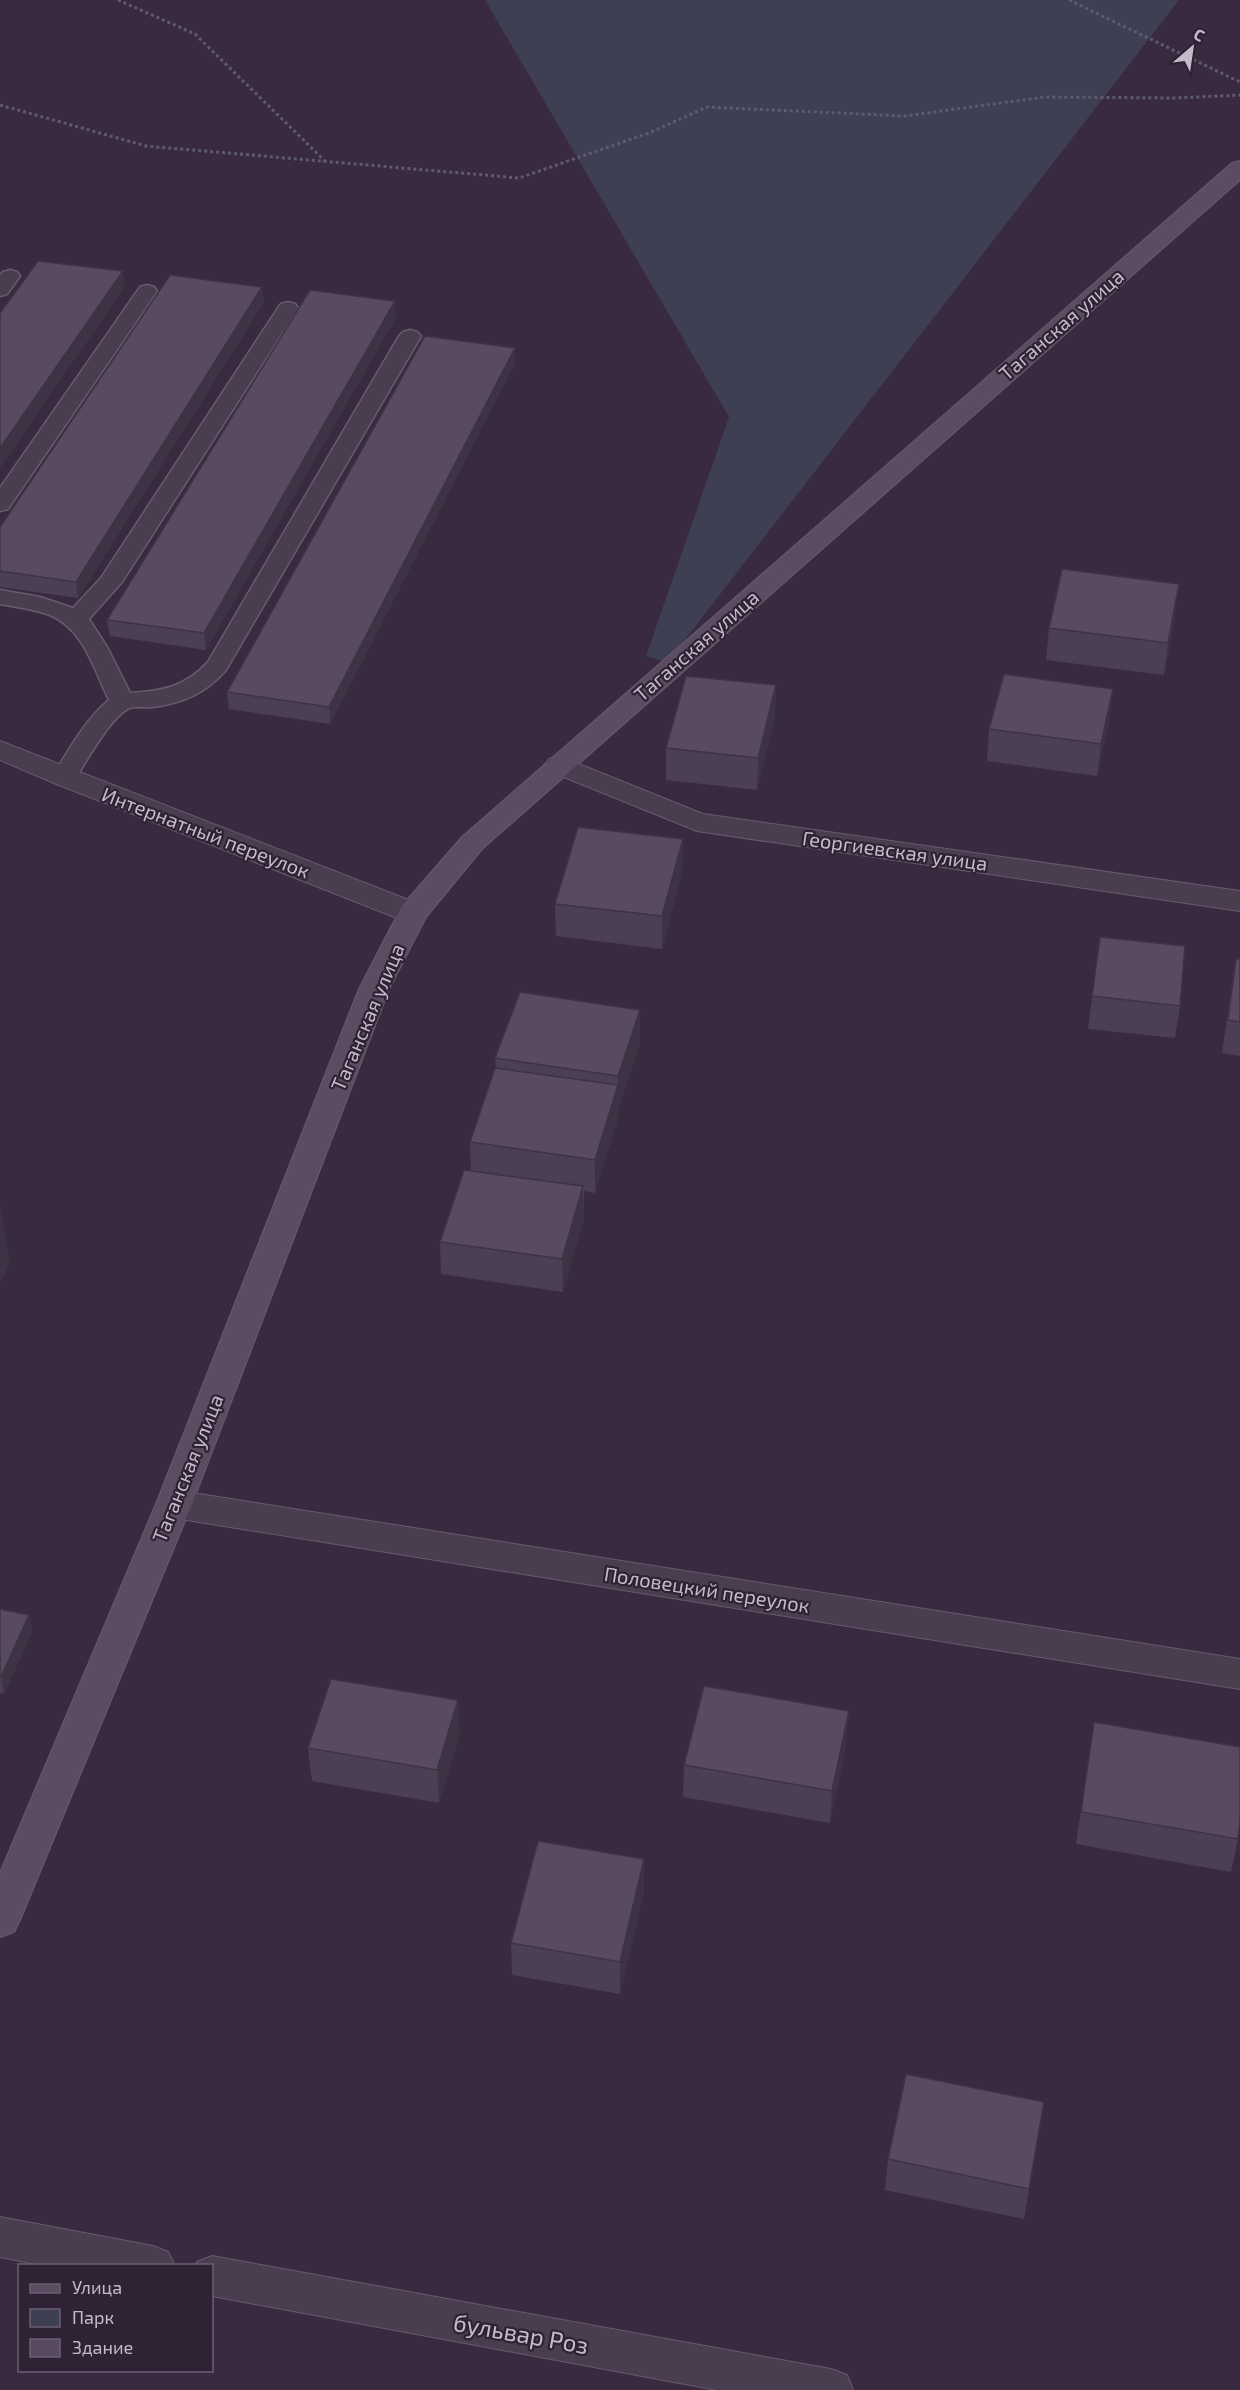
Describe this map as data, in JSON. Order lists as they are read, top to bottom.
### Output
{
  "streets": {
    "street": [
      "Таганская улица",
      "Интернатный переулок",
      "Георгиевская улица",
      "Половецкий переулок",
      "бульвар Роз"
    ]
  },
  "crossings": [
    ["Таганская улица", "Интернатный переулок"],
    ["Таганская улица", "Георгиевская улица"],
    ["Таганская улица", "Половецкий переулок"]
  ],
  "legend": ["Улица", "Парк", "Здание"],
  "north": "top right"
}
